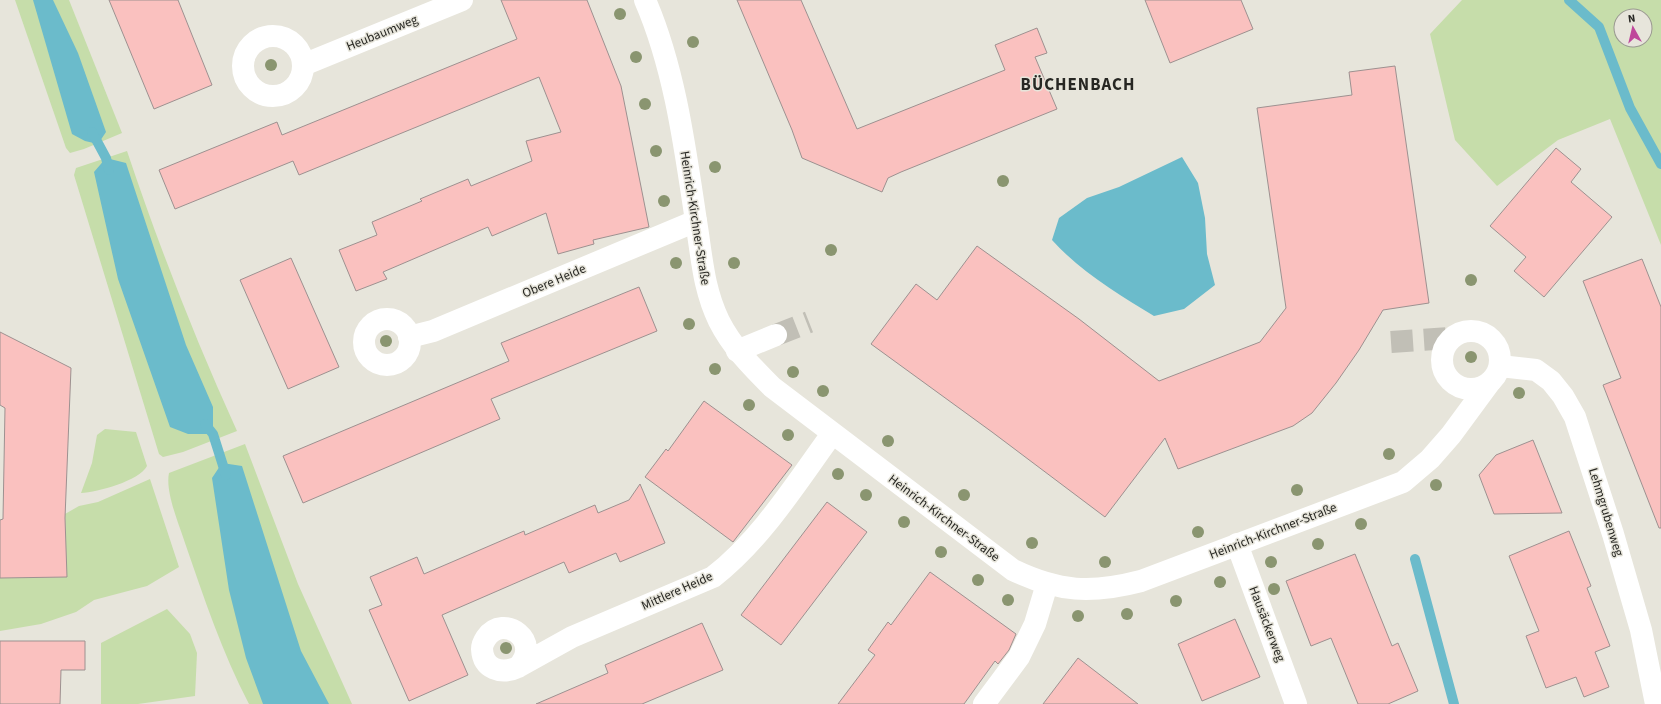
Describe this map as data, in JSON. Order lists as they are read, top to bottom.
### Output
{
  "streets": {
    "street": [
      "Heubaumweg",
      "Heinrich-Kirchner-Straße",
      "Obere Heide",
      "Lehmgrubenweg",
      "Mittlere Heide",
      "Hausäckerweg"
    ]
  },
  "crossings": [
    ["Heinrich-Kirchner-Straße", "Obere Heide"],
    ["Heinrich-Kirchner-Straße", "Lehmgrubenweg"],
    ["Heinrich-Kirchner-Straße", "Mittlere Heide"],
    ["Heinrich-Kirchner-Straße", "Hausäckerweg"]
  ],
  "districts": ["BÜCHENBACH"],
  "north": "top"
}
